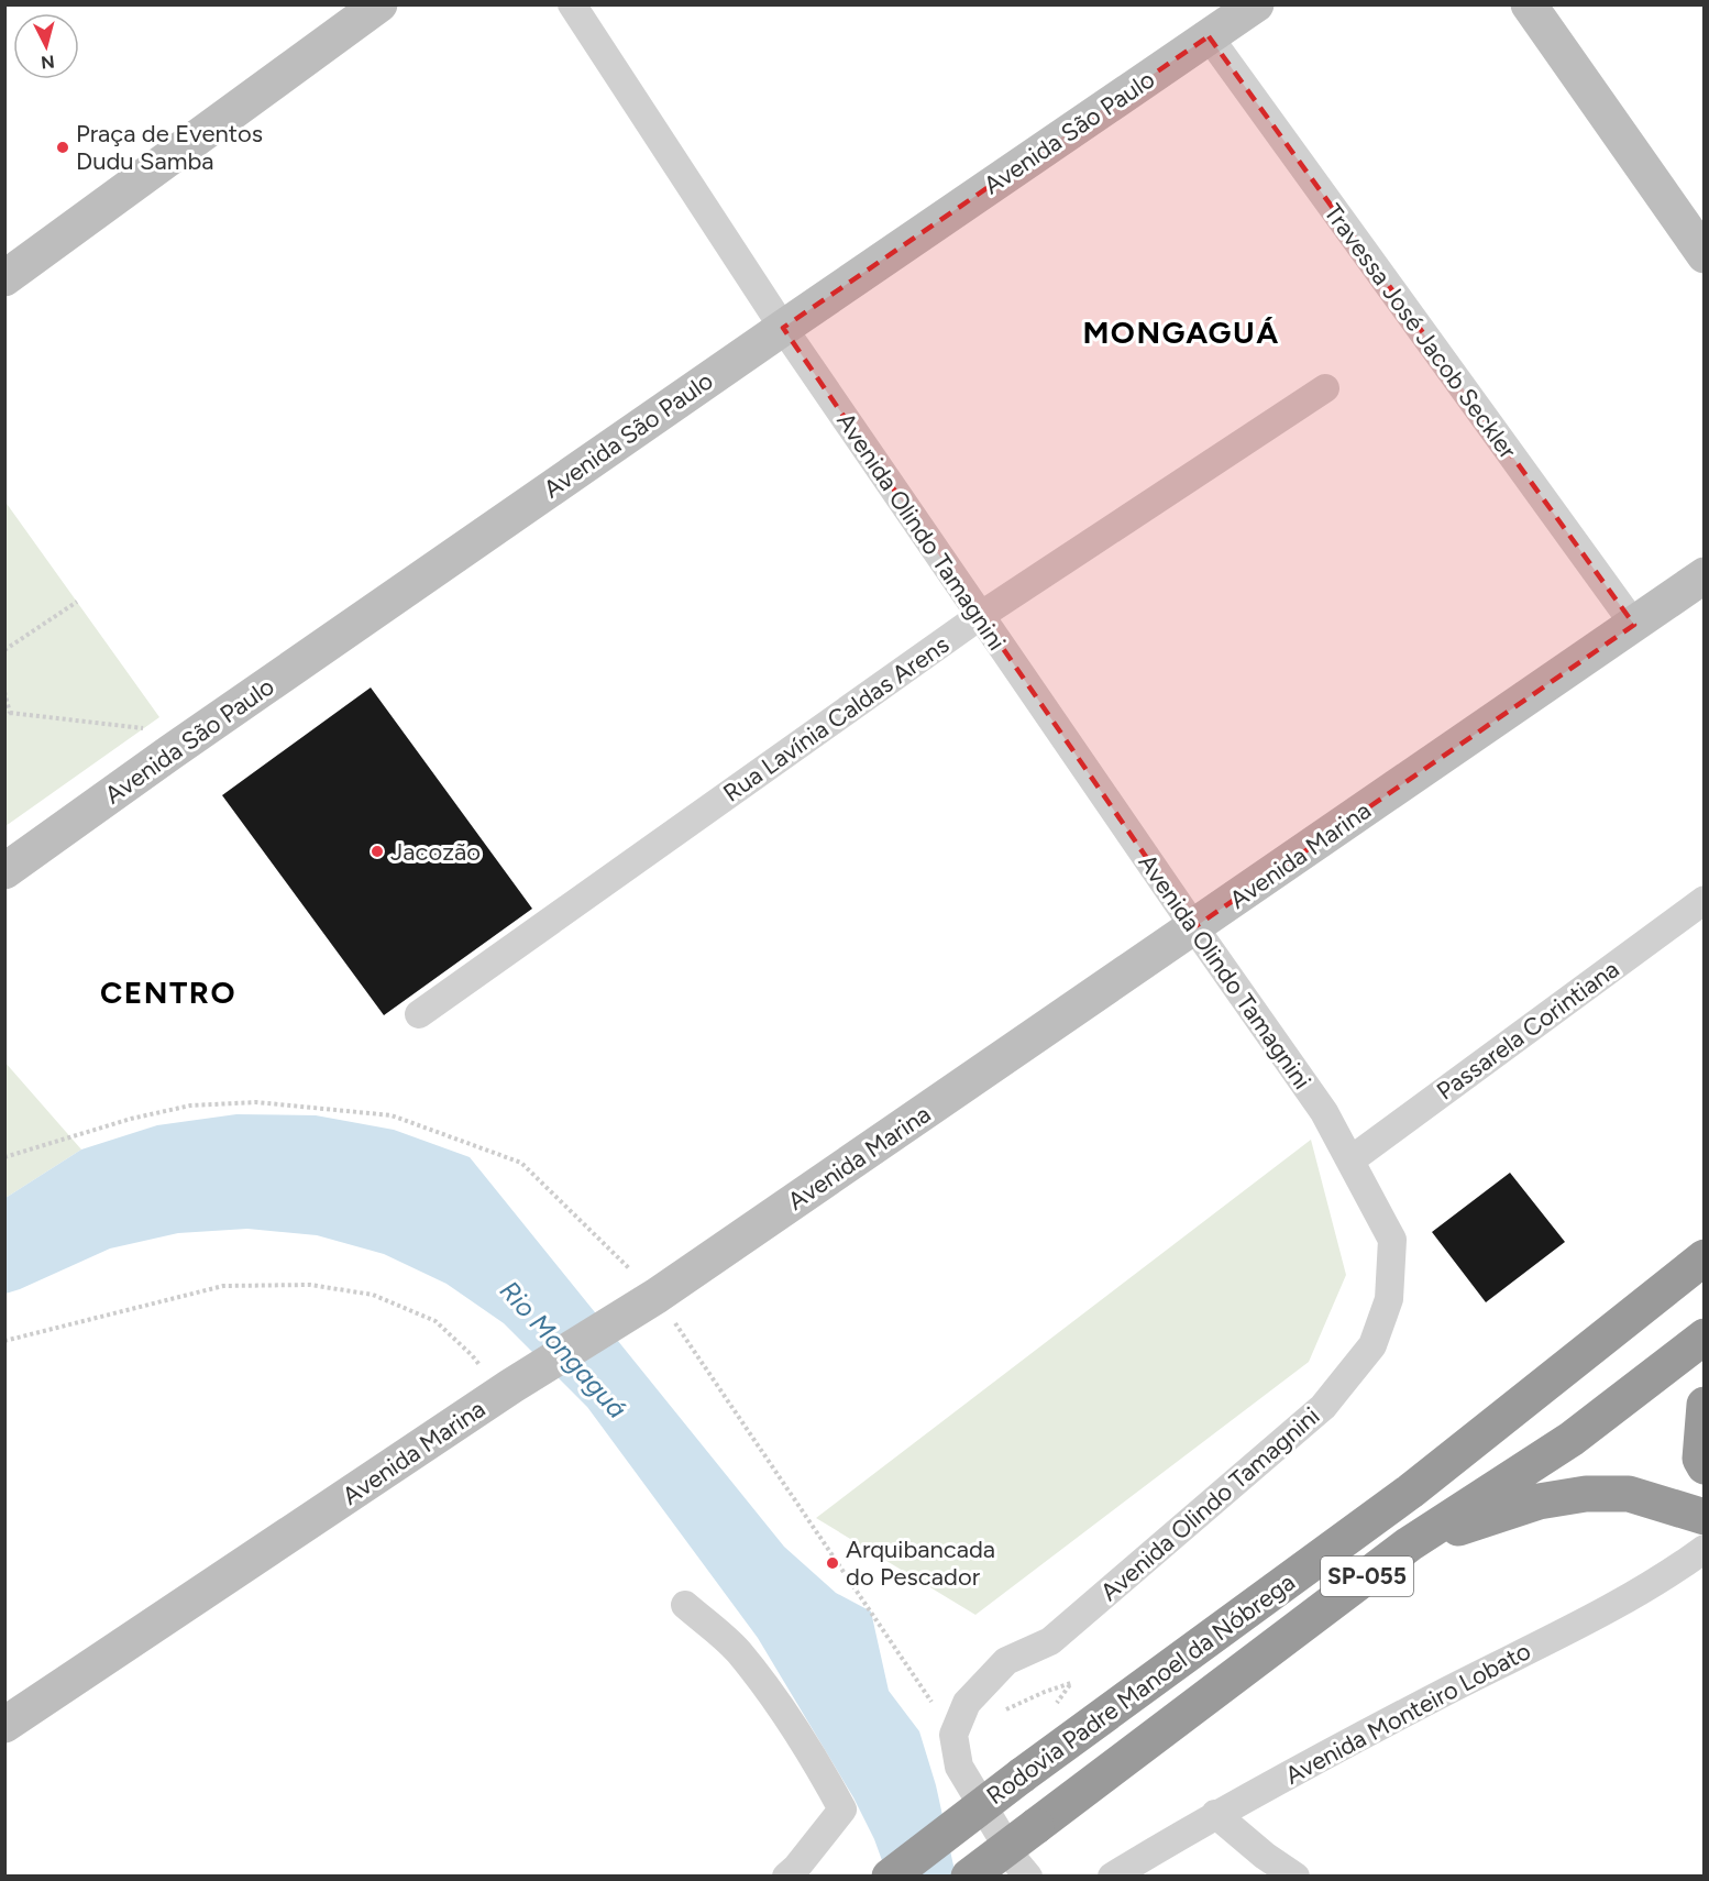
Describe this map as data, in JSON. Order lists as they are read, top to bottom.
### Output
{
  "streets": {
    "highway": ["SP-055", "Rodovia Padre Manoel da Nóbrega"],
    "street": [
      "Avenida São Paulo",
      "Travessa José Jacob Seckler",
      "Avenida Olindo Tamagnini",
      "Rua Lavínia Caldas Arens",
      "Avenida Marina",
      "Passarela Corintiana",
      "Avenida Monteiro Lobato"
    ]
  },
  "crossings": [
    ["Avenida São Paulo", "Travessa José Jacob Seckler"],
    ["Avenida São Paulo", "Avenida Olindo Tamagnini"],
    ["Travessa José Jacob Seckler", "Avenida Marina"],
    ["Avenida Olindo Tamagnini", "Rua Lavínia Caldas Arens"],
    ["Avenida Olindo Tamagnini", "Avenida Marina"],
    ["Avenida Olindo Tamagnini", "Passarela Corintiana"]
  ],
  "districts": ["MONGAGUÁ", "CENTRO"],
  "water": ["Rio Mongaguá"],
  "places": ["Praça de Eventos Dudu Samba", "Jacozão", "Arquibancada do Pescador"],
  "north": "bottom"
}
